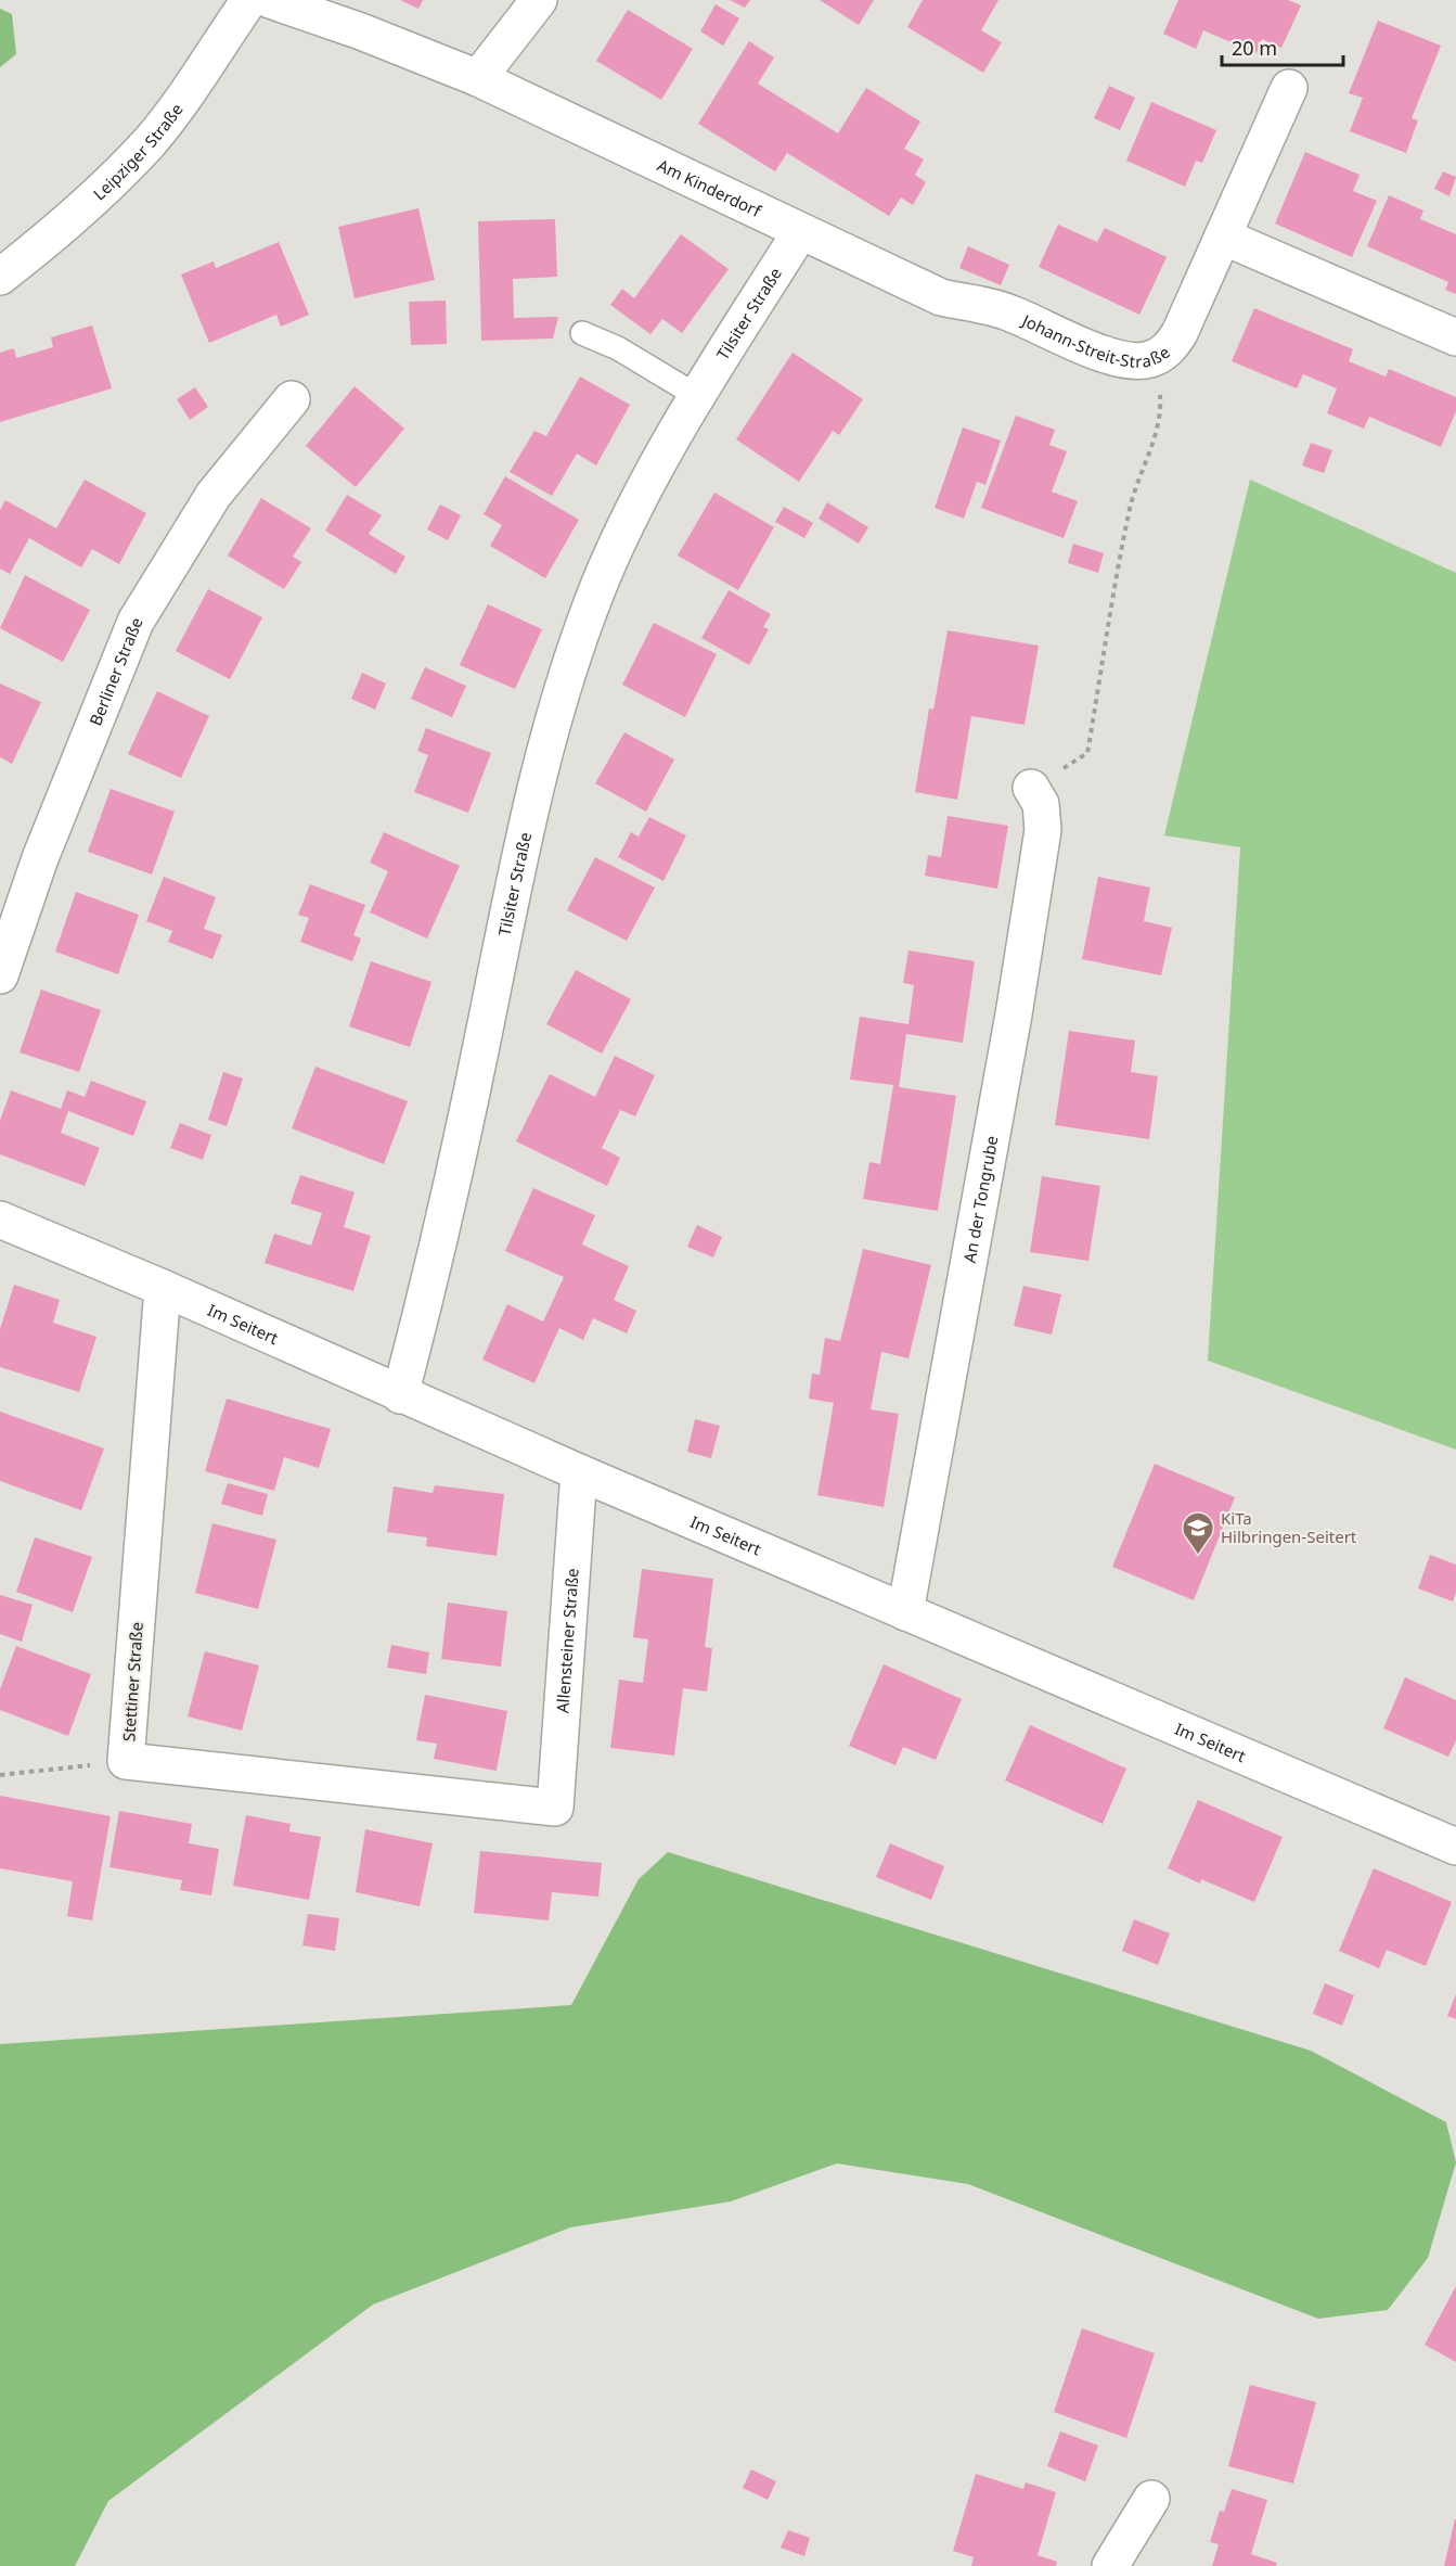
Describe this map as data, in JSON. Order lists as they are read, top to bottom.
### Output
{
  "streets": {
    "street": [
      "Leipziger Straße",
      "Am Kinderdorf",
      "Tilsiter Straße",
      "Johann-Streit-Straße",
      "Berliner Straße",
      "An der Tongrube",
      "Im Seitert",
      "Allensteiner Straße",
      "Stettiner Straße"
    ]
  },
  "crossings": [
    ["Am Kinderdorf", "Tilsiter Straße"],
    ["Am Kinderdorf", "Johann-Streit-Straße"],
    ["Tilsiter Straße", "Im Seitert"],
    ["An der Tongrube", "Im Seitert"],
    ["Im Seitert", "Allensteiner Straße"],
    ["Im Seitert", "Stettiner Straße"],
    ["Allensteiner Straße", "Stettiner Straße"]
  ],
  "places": {
    "school or university": ["KiTa Hilbringen-Seitert"]
  },
  "scale_bar": "20 m"
}
